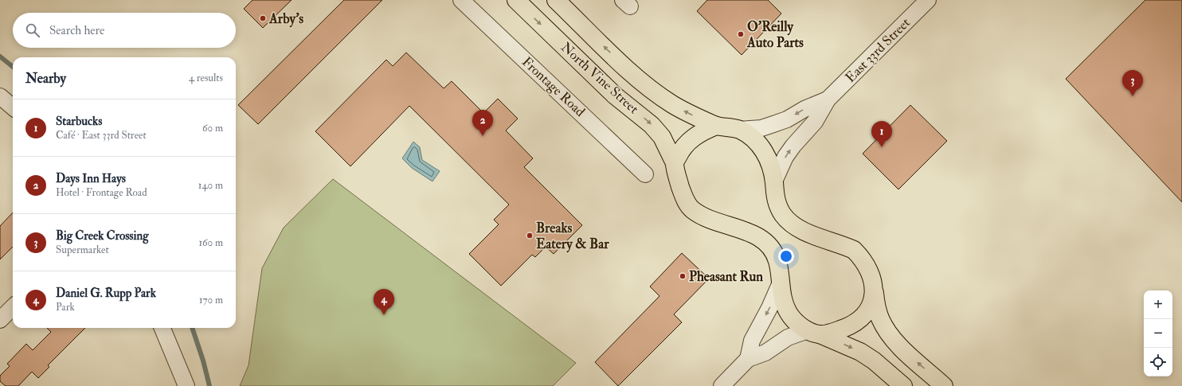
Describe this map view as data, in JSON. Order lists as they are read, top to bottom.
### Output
{
  "streets": {
    "main road": ["North Vine Street"],
    "street": ["East 33rd Street", "Frontage Road"]
  },
  "crossings": [
    ["East 33rd Street", "North Vine Street"]
  ],
  "places": [
    "Arby's",
    "O'Reilly Auto Parts",
    "Breaks Eatery & Bar",
    "Pheasant Run"
  ],
  "page": {
    "search": "Search here",
    "heading": ["Nearby", "4 results"],
    "pins": [
      "3",
      "2",
      "1",
      "4"
    ],
    "list": [
      {
        "mark": "1",
        "name": "Starbucks",
        "note": "Café · East 33rd Street",
        "value": "60 m"
      },
      {
        "mark": "2",
        "name": "Days Inn Hays",
        "note": "Hotel · Frontage Road",
        "value": "140 m"
      },
      {
        "mark": "3",
        "name": "Big Creek Crossing",
        "note": "Supermarket",
        "value": "160 m"
      },
      {
        "mark": "4",
        "name": "Daniel G. Rupp Park",
        "note": "Park",
        "value": "170 m"
      }
    ],
    "map_buttons": ["+", "−"]
  }
}
